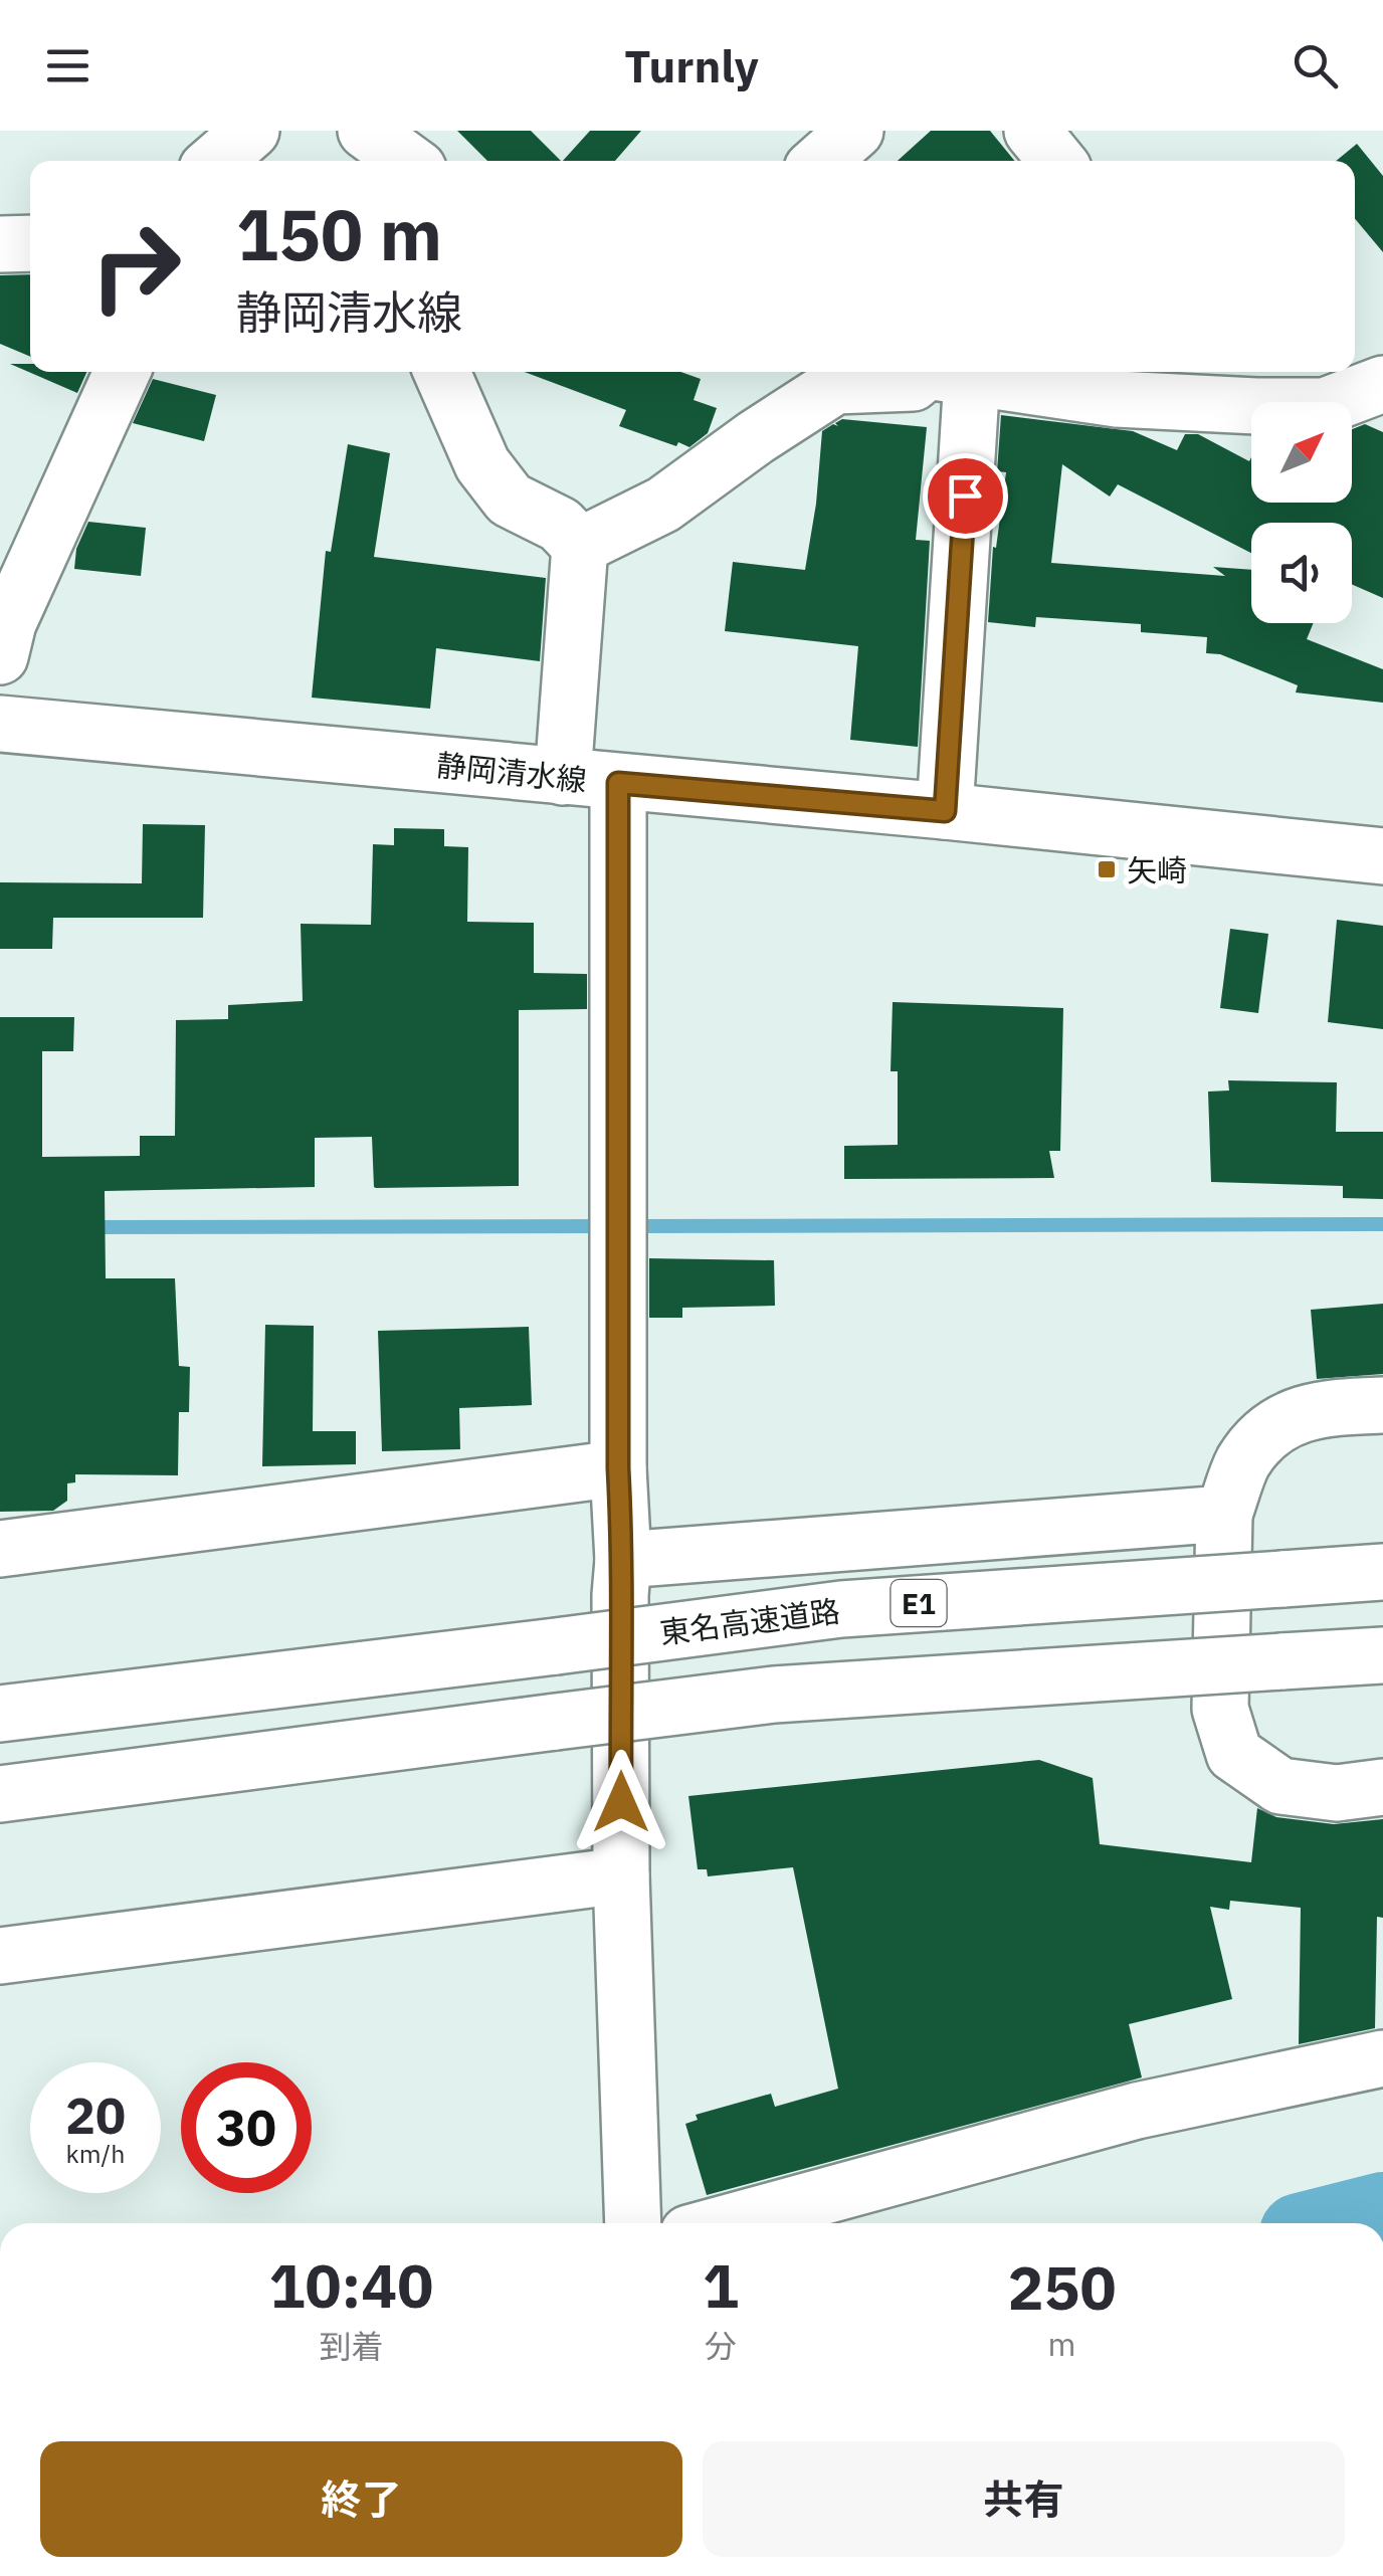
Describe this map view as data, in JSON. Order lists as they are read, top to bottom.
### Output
{
  "streets": {
    "main road": ["静岡清水線", "E1", "東名高速道路"]
  },
  "places": {
    "transit": ["矢崎"]
  },
  "north": "top right",
  "page": {
    "header": "Turnly",
    "turn": ["150 m", "静岡清水線"],
    "speed": "20 km/h",
    "limit": "30",
    "eta": [
      "10:40",
      "到着",
      "1",
      "分",
      "250",
      "m"
    ],
    "buttons": ["終了", "共有"]
  }
}
